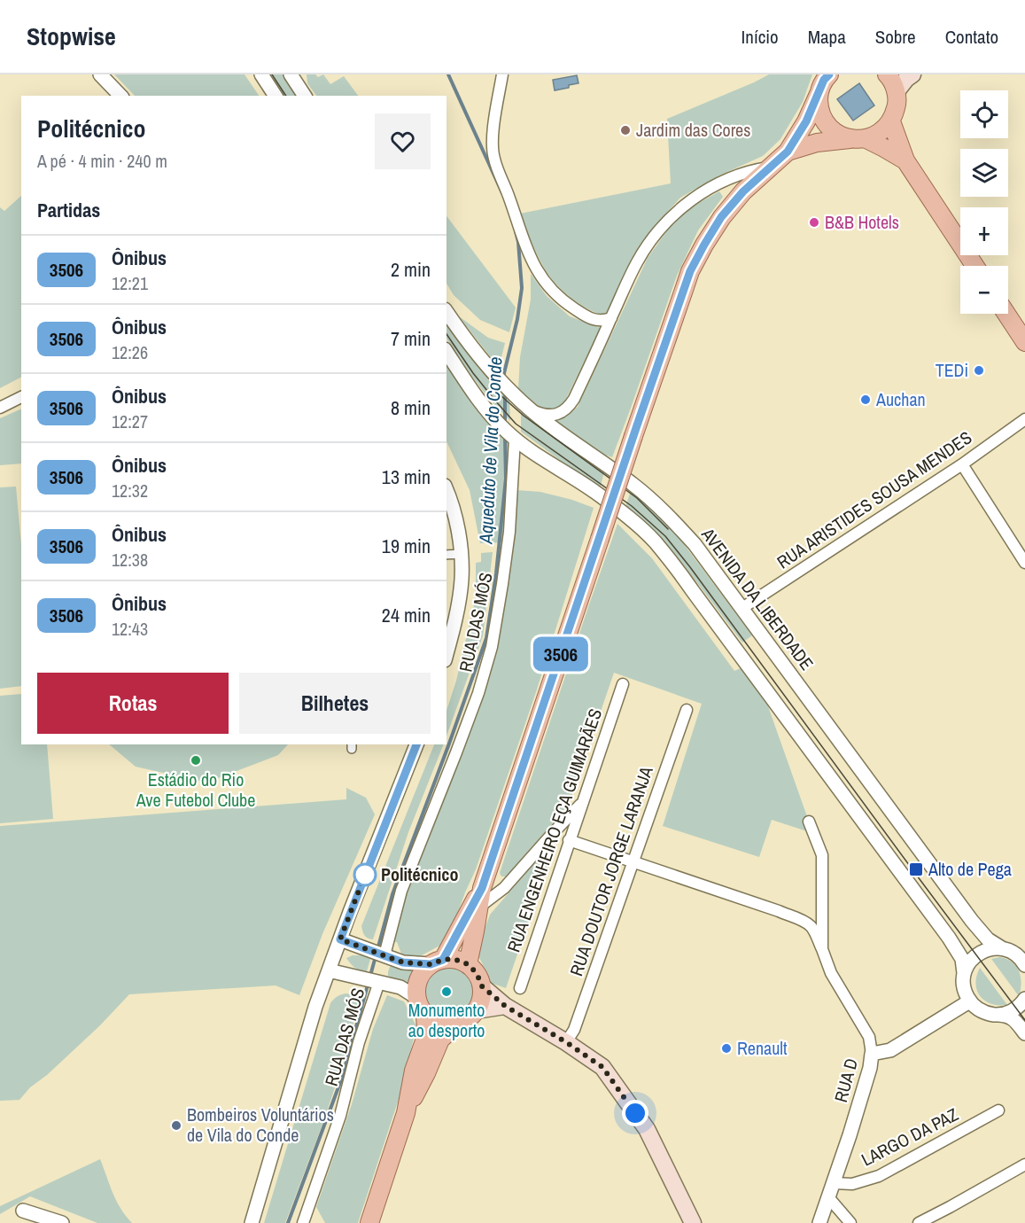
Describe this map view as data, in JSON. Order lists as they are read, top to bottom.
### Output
{
  "streets": {
    "street": [
      "RUA ARISTIDES SOUSA MENDES",
      "AVENIDA DA LIBERDADE",
      "RUA DAS MÓS",
      "RUA ENGENHEIRO EÇA GUIMARÃES",
      "RUA DOUTOR JORGE LARANJA",
      "RUA D",
      "LARGO DA PAZ"
    ]
  },
  "crossings": [
    ["RUA ARISTIDES SOUSA MENDES", "AVENIDA DA LIBERDADE"],
    ["RUA D", "LARGO DA PAZ"]
  ],
  "water": ["Aqueduto de Vila do Conde"],
  "places": {
    "other": [
      "Jardim das Cores",
      "B&B Hotels",
      "TEDi",
      "Auchan",
      "Estádio do Rio Ave Futebol Clube",
      "Politécnico",
      "Monumento ao desporto",
      "Renault",
      "Bombeiros Voluntários de Vila do Conde"
    ],
    "transit": ["Alto de Pega"]
  },
  "lines": ["bus line 3506"],
  "page": {
    "header": "Stopwise",
    "nav": [
      "Início",
      "Mapa",
      "Sobre",
      "Contato"
    ],
    "on_map": "3506",
    "map_buttons": ["+", "−"],
    "heading": [
      ["Politécnico", "A pé · 4 min · 240 m"],
      "Partidas"
    ],
    "list": [
      {
        "mark": "3506",
        "name": "Ônibus",
        "note": "12:21",
        "value": "2 min"
      },
      {
        "mark": "3506",
        "name": "Ônibus",
        "note": "12:26",
        "value": "7 min"
      },
      {
        "mark": "3506",
        "name": "Ônibus",
        "note": "12:27",
        "value": "8 min"
      },
      {
        "mark": "3506",
        "name": "Ônibus",
        "note": "12:32",
        "value": "13 min"
      },
      {
        "mark": "3506",
        "name": "Ônibus",
        "note": "12:38",
        "value": "19 min"
      },
      {
        "mark": "3506",
        "name": "Ônibus",
        "note": "12:43",
        "value": "24 min"
      }
    ],
    "buttons": ["Rotas", "Bilhetes"]
  }
}
